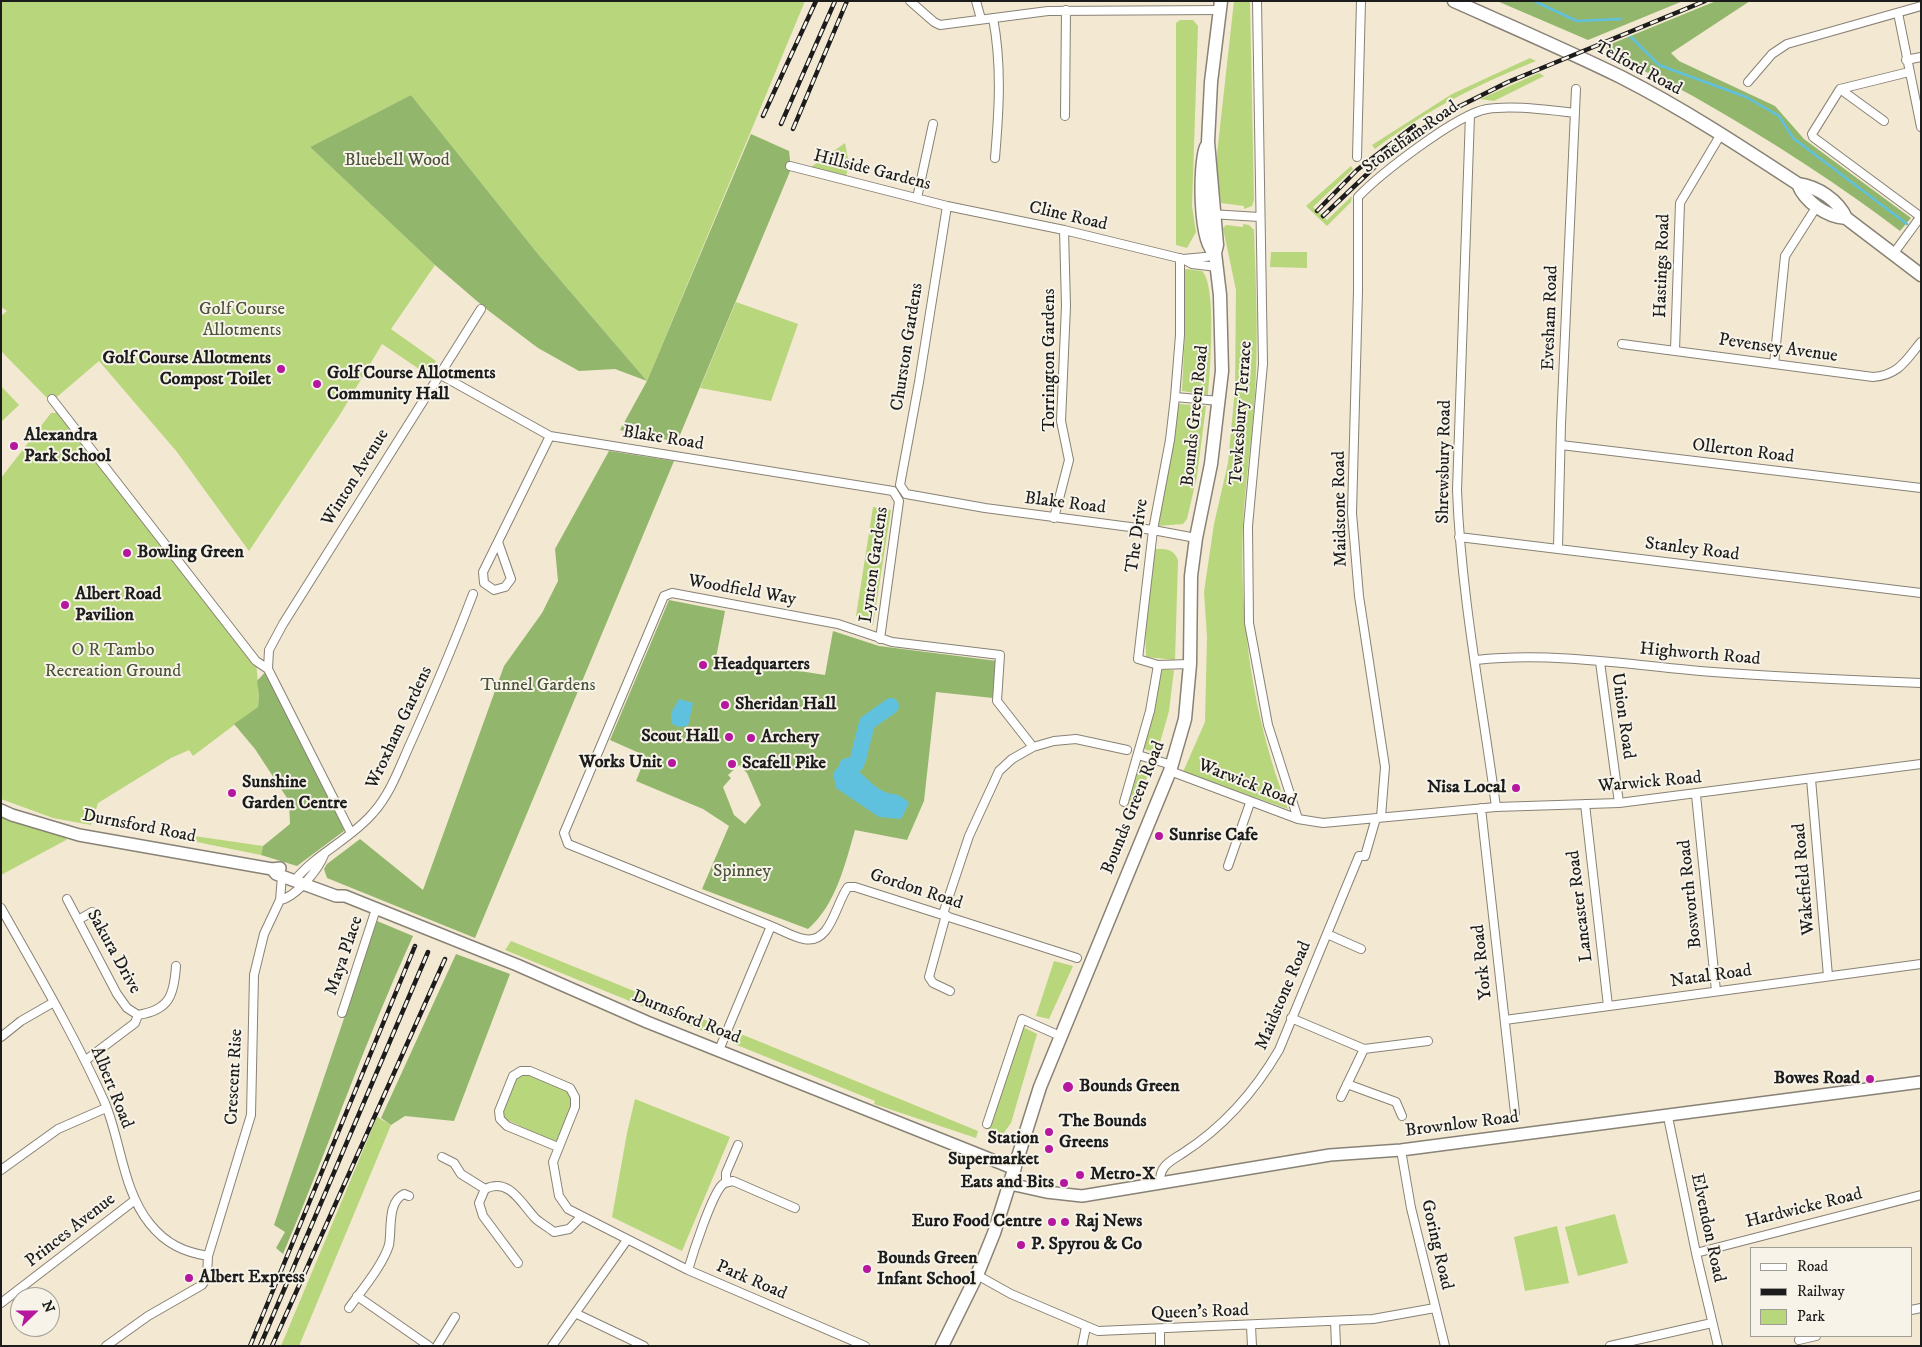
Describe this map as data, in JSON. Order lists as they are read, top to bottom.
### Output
{
  "streets": {
    "main road": [
      "Telford Road",
      "Bounds Green Road",
      "Durnsford Road",
      "Brownlow Road"
    ],
    "street": [
      "Stoneham Road",
      "Hillside Gardens",
      "Cline Road",
      "Hastings Road",
      "Evesham Road",
      "Churston Gardens",
      "Pevensey Avenue",
      "Torrington Gardens",
      "Tewkesbury Terrace",
      "Blake Road",
      "Ollerton Road",
      "Shrewsbury Road",
      "Winton Avenue",
      "Maidstone Road",
      "The Drive",
      "Stanley Road",
      "Lynton Gardens",
      "Woodfield Way",
      "Highworth Road",
      "Union Road",
      "Wroxham Gardens",
      "Warwick Road",
      "Wakefield Road",
      "Gordon Road",
      "Bosworth Road",
      "Lancaster Road",
      "Sakura Drive",
      "Maya Place",
      "York Road",
      "Natal Road",
      "Crescent Rise",
      "Albert Road",
      "Hardwicke Road",
      "Elvendon Road",
      "Princes Avenue",
      "Goring Road",
      "Park Road",
      "Queen's Road"
    ]
  },
  "crossings": [
    ["Telford Road", "Hastings Road"],
    ["Stoneham Road", "Evesham Road"],
    ["Stoneham Road", "Shrewsbury Road"],
    ["Stoneham Road", "Maidstone Road"],
    ["Hillside Gardens", "Cline Road"],
    ["Hillside Gardens", "Churston Gardens"],
    ["Cline Road", "Churston Gardens"],
    ["Cline Road", "Torrington Gardens"],
    ["Cline Road", "Bounds Green Road"],
    ["Cline Road", "The Drive"],
    ["Hastings Road", "Pevensey Avenue"],
    ["Evesham Road", "Ollerton Road"],
    ["Evesham Road", "Stanley Road"],
    ["Churston Gardens", "Blake Road"],
    ["Churston Gardens", "Lynton Gardens"],
    ["Torrington Gardens", "Blake Road"],
    ["Tewkesbury Terrace", "Warwick Road"],
    ["Bounds Green Road", "Blake Road"],
    ["Bounds Green Road", "The Drive"],
    ["Bounds Green Road", "Warwick Road"],
    ["Bounds Green Road", "Durnsford Road"],
    ["Bounds Green Road", "Brownlow Road"],
    ["Bounds Green Road", "Queen's Road"],
    ["Blake Road", "Winton Avenue"],
    ["Blake Road", "The Drive"],
    ["Blake Road", "Lynton Gardens"],
    ["Shrewsbury Road", "Stanley Road"],
    ["Shrewsbury Road", "Highworth Road"],
    ["Shrewsbury Road", "Warwick Road"],
    ["Maidstone Road", "Warwick Road"],
    ["Maidstone Road", "Brownlow Road"],
    ["Lynton Gardens", "Woodfield Way"],
    ["Woodfield Way", "Gordon Road"],
    ["Highworth Road", "Union Road"],
    ["Union Road", "Warwick Road"],
    ["Wroxham Gardens", "Durnsford Road"],
    ["Warwick Road", "Wakefield Road"],
    ["Warwick Road", "Bosworth Road"],
    ["Warwick Road", "Lancaster Road"],
    ["Warwick Road", "York Road"],
    ["Durnsford Road", "Maya Place"],
    ["Durnsford Road", "Crescent Rise"],
    ["Wakefield Road", "Natal Road"],
    ["Bosworth Road", "Natal Road"],
    ["Lancaster Road", "Natal Road"],
    ["York Road", "Natal Road"],
    ["Crescent Rise", "Albert Road"],
    ["Albert Road", "Princes Avenue"],
    ["Brownlow Road", "Elvendon Road"],
    ["Brownlow Road", "Goring Road"],
    ["Hardwicke Road", "Elvendon Road"],
    ["Goring Road", "Queen's Road"]
  ],
  "parks": [
    "Bluebell Wood",
    "Golf Course Allotments",
    "O R Tambo Recreation Ground",
    "Tunnel Gardens",
    "Spinney"
  ],
  "places": [
    "Golf Course Allotments Compost Toilet",
    "Golf Course Allotments Community Hall",
    "Alexandra Park School",
    "Bowling Green",
    "Albert Road Pavilion",
    "Headquarters",
    "Sheridan Hall",
    "Scout Hall",
    "Archery",
    "Works Unit",
    "Scafell Pike",
    "Nisa Local",
    "Sunshine Garden Centre",
    "Sunrise Cafe",
    "Bowes Road",
    "Bounds Green",
    "The Bounds Greens",
    "Station Supermarket",
    "Metro-X",
    "Eats and Bits",
    "Euro Food Centre",
    "Raj News",
    "P. Spyrou & Co",
    "Bounds Green Infant School",
    "Albert Express"
  ],
  "legend": ["Road", "Railway", "Park"],
  "north": "right"
}
